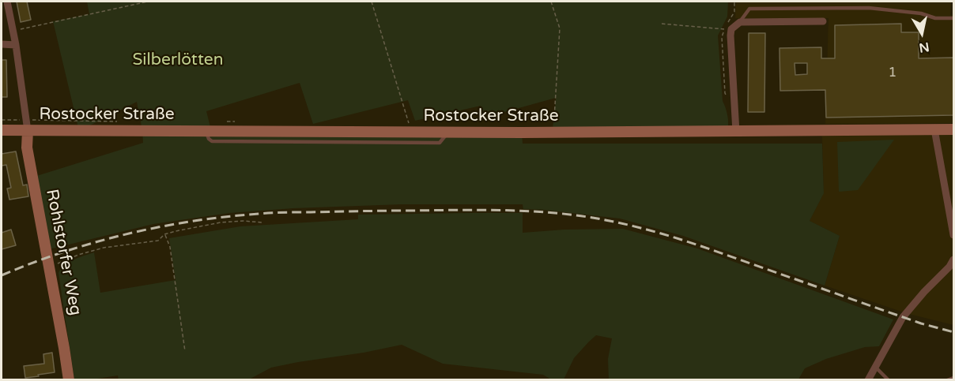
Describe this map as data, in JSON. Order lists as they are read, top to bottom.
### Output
{
  "streets": {
    "street": ["Rostocker Straße", "Rohlstorfer Weg"]
  },
  "crossings": [
    ["Rostocker Straße", "Rohlstorfer Weg"]
  ],
  "parks": ["Silberlötten"],
  "house_numbers": ["1"],
  "north": "bottom"
}
